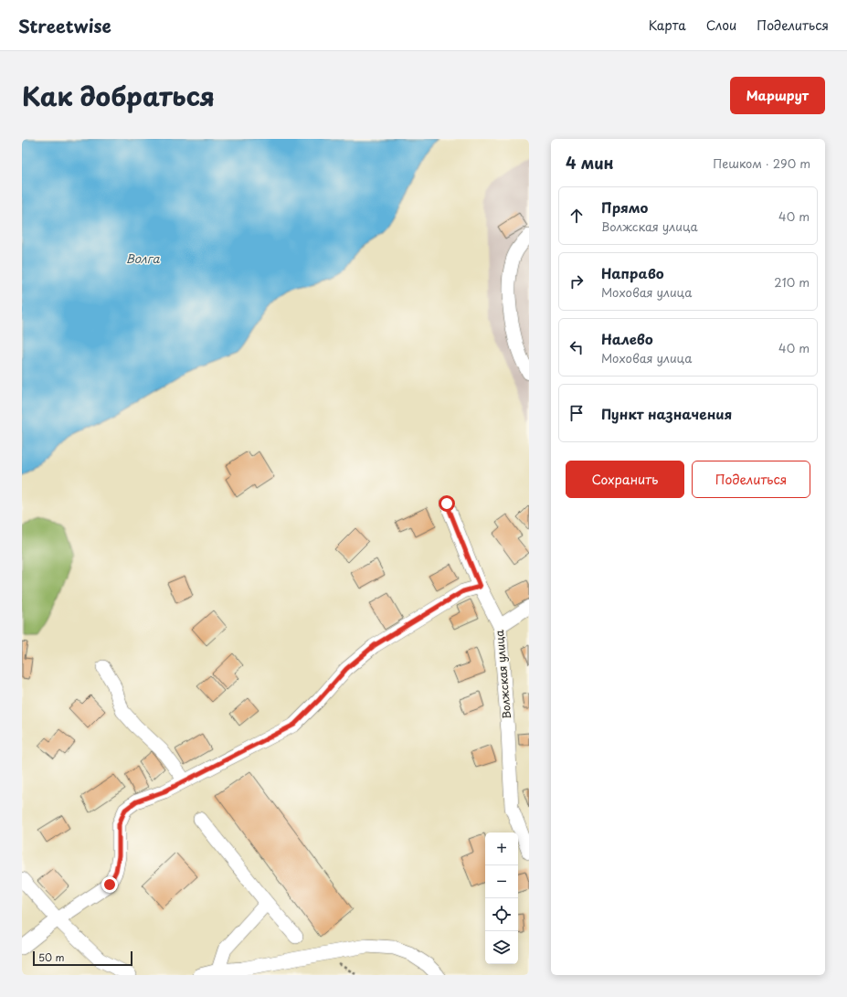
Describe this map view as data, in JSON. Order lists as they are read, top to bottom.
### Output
{
  "streets": {
    "street": ["Волжская улица"]
  },
  "water": ["Волга"],
  "scale_bar": "50 m",
  "page": {
    "header": "Streetwise",
    "nav": ["Карта", "Слои", "Поделиться"],
    "title": "Как добраться",
    "buttons": [
      "Маршрут",
      ["Сохранить", "Поделиться"]
    ],
    "heading": ["4 мин", "Пешком · 290 m"],
    "list": [
      ["Прямо", "Волжская улица", "40 m"],
      ["Направо", "Моховая улица", "210 m"],
      ["Налево", "Моховая улица", "40 m"],
      "Пункт назначения"
    ],
    "map_buttons": ["+", "−"],
    "scale": "50 m"
  }
}
